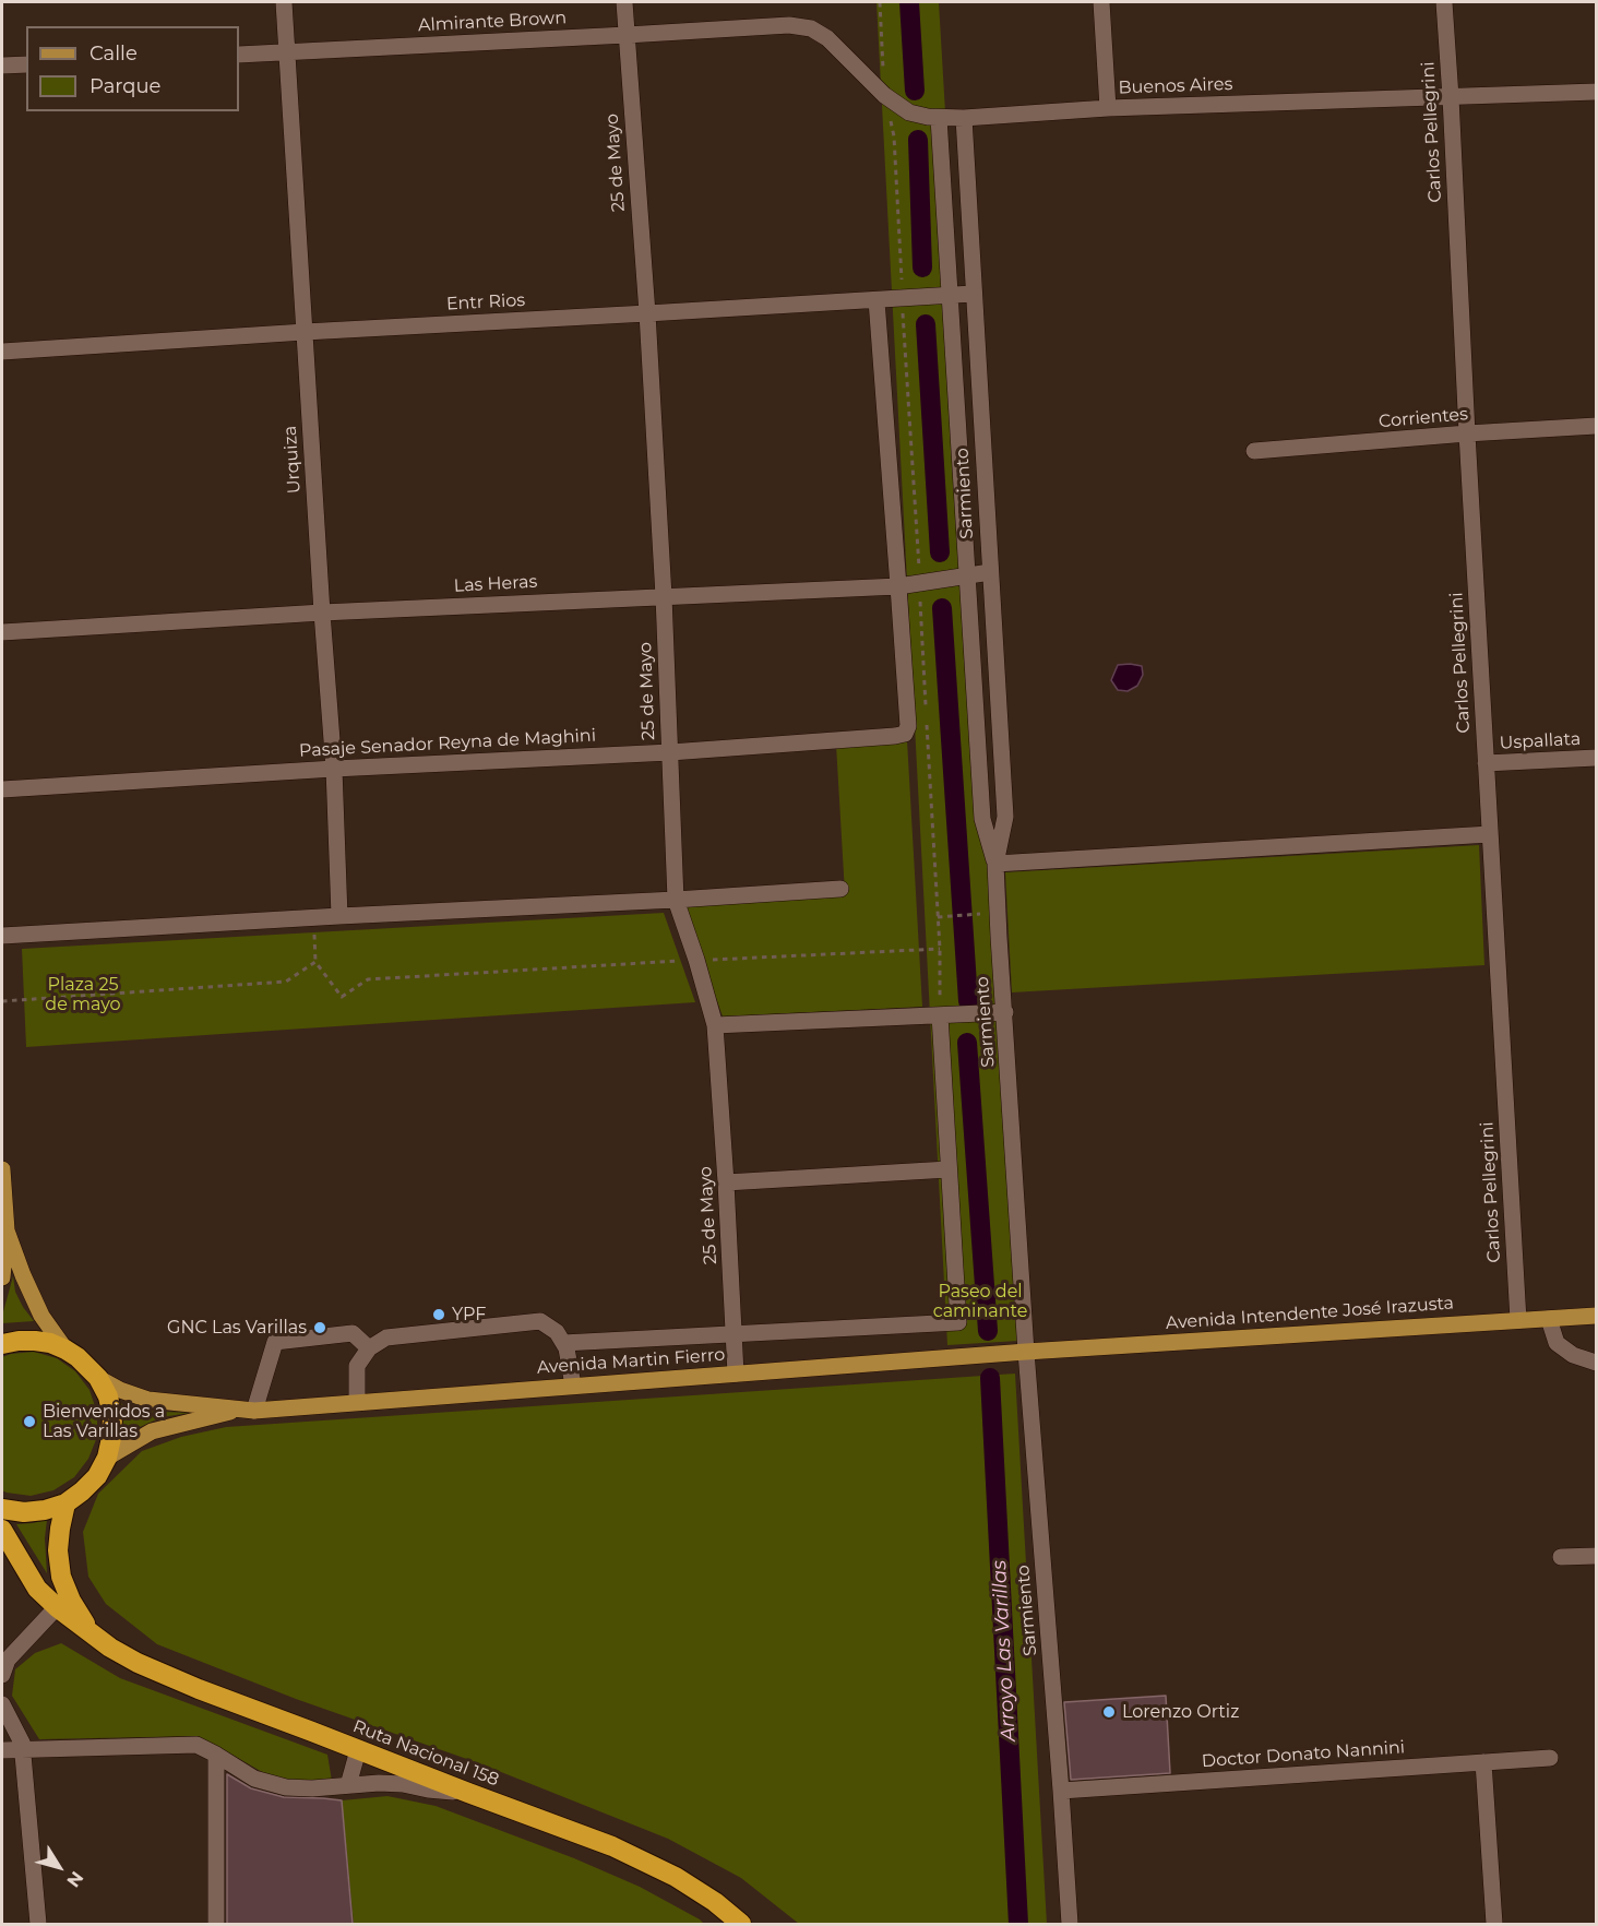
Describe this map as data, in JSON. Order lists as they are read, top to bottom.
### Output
{
  "streets": {
    "highway": ["Ruta Nacional 158"],
    "main road": ["Avenida Intendente José Irazusta", "Avenida Martin Fierro"],
    "street": [
      "Almirante Brown",
      "Buenos Aires",
      "Carlos Pellegrini",
      "25 de Mayo",
      "Entr Rios",
      "Corrientes",
      "Urquiza",
      "Sarmiento",
      "Las Heras",
      "Uspallata",
      "Pasaje Senador Reyna de Maghini",
      "Doctor Donato Nannini"
    ]
  },
  "crossings": [
    ["Almirante Brown", "Buenos Aires"],
    ["Almirante Brown", "25 de Mayo"],
    ["Almirante Brown", "Urquiza"],
    ["Buenos Aires", "Carlos Pellegrini"],
    ["Buenos Aires", "Sarmiento"],
    ["Carlos Pellegrini", "Corrientes"],
    ["Carlos Pellegrini", "Uspallata"],
    ["Carlos Pellegrini", "Avenida Intendente José Irazusta"],
    ["25 de Mayo", "Entr Rios"],
    ["25 de Mayo", "Las Heras"],
    ["25 de Mayo", "Pasaje Senador Reyna de Maghini"],
    ["25 de Mayo", "Avenida Martin Fierro"],
    ["Entr Rios", "Urquiza"],
    ["Entr Rios", "Sarmiento"],
    ["Urquiza", "Las Heras"],
    ["Urquiza", "Pasaje Senador Reyna de Maghini"],
    ["Sarmiento", "Las Heras"],
    ["Sarmiento", "Avenida Intendente José Irazusta"],
    ["Sarmiento", "Avenida Martin Fierro"],
    ["Sarmiento", "Doctor Donato Nannini"],
    ["Las Heras", "Pasaje Senador Reyna de Maghini"],
    ["Avenida Intendente José Irazusta", "Avenida Martin Fierro"]
  ],
  "water": ["Arroyo Las Varillas"],
  "parks": ["Plaza 25 de mayo", "Paseo del caminante"],
  "places": [
    "YPF",
    "GNC Las Varillas",
    "Bienvenidos a Las Varillas",
    "Lorenzo Ortiz"
  ],
  "legend": ["Calle", "Parque"],
  "north": "bottom right"
}
